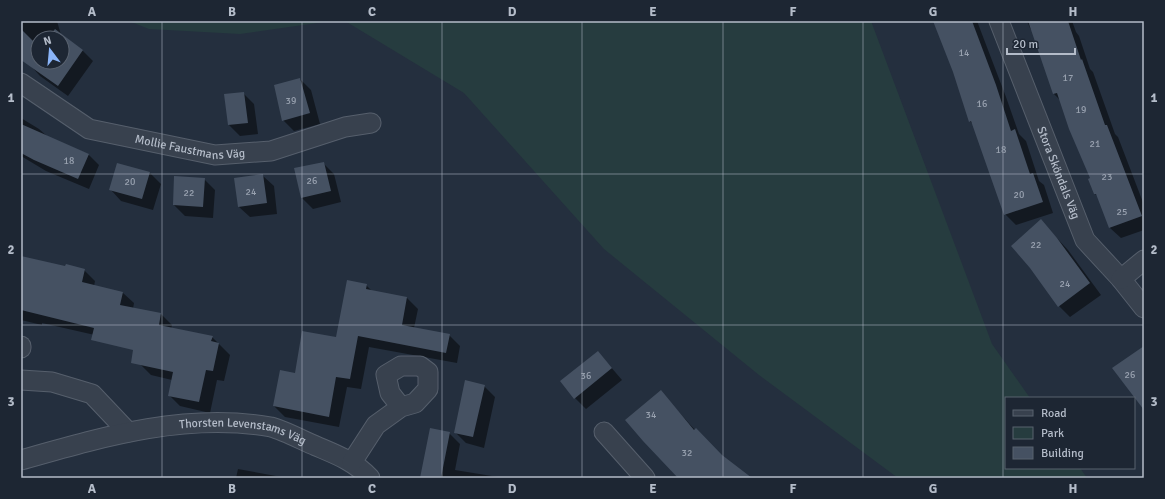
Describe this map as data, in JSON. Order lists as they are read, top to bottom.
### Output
{
  "streets": {
    "street": ["Mollie Faustmans Väg", "Stora Sköndals Väg", "Thorsten Levenstams Väg"]
  },
  "house_numbers": [
    "14",
    "17",
    "39",
    "16",
    "19",
    "21",
    "18",
    "18",
    "23",
    "26",
    "20",
    "24",
    "22",
    "20",
    "25",
    "22",
    "24",
    "26",
    "36",
    "34",
    "32"
  ],
  "legend": ["Road", "Park", "Building"],
  "scale_bar": "20 m",
  "north": "top",
  "grid": {
    "columns": [
      "A",
      "B",
      "C",
      "D",
      "E",
      "F",
      "G",
      "H"
    ],
    "rows": ["1", "2", "3"]
  }
}
